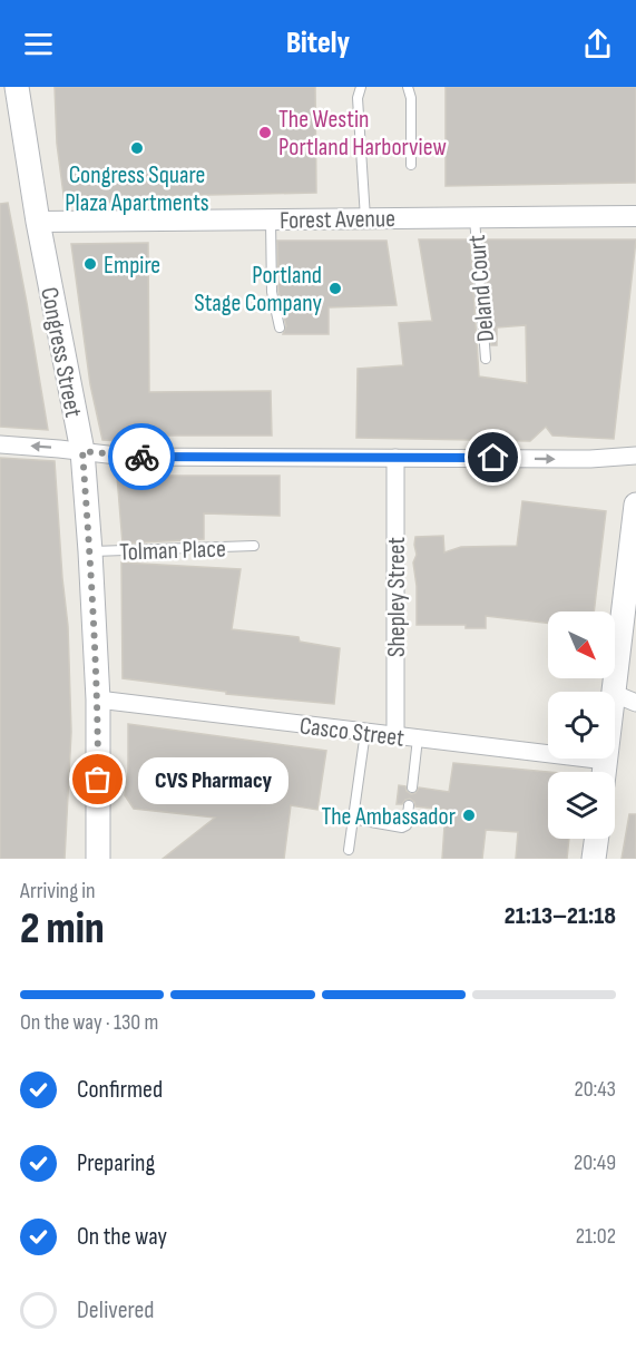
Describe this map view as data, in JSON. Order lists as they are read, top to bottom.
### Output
{
  "streets": {
    "main road": ["Congress Street"],
    "street": ["Forest Avenue", "Shepley Street", "Casco Street"],
    "lane": ["Deland Court", "Tolman Place"]
  },
  "crossings": [
    ["Forest Avenue", "Deland Court"],
    ["Forest Avenue", "Congress Street"],
    ["Congress Street", "Tolman Place"],
    ["Congress Street", "Casco Street"],
    ["Shepley Street", "Casco Street"]
  ],
  "places": [
    "The Westin Portland Harborview",
    "Congress Square Plaza Apartments",
    "Empire",
    "Portland Stage Company",
    "CVS Pharmacy",
    "The Ambassador"
  ],
  "north": "bottom right",
  "page": {
    "header": "Bitely",
    "bubble": "CVS Pharmacy",
    "heading": ["2 min", "Arriving in", "21:13–21:18"],
    "bar": "On the way · 130 m",
    "list": [
      ["Confirmed", "20:43"],
      ["Preparing", "20:49"],
      ["On the way", "21:02"],
      "Delivered"
    ]
  }
}
